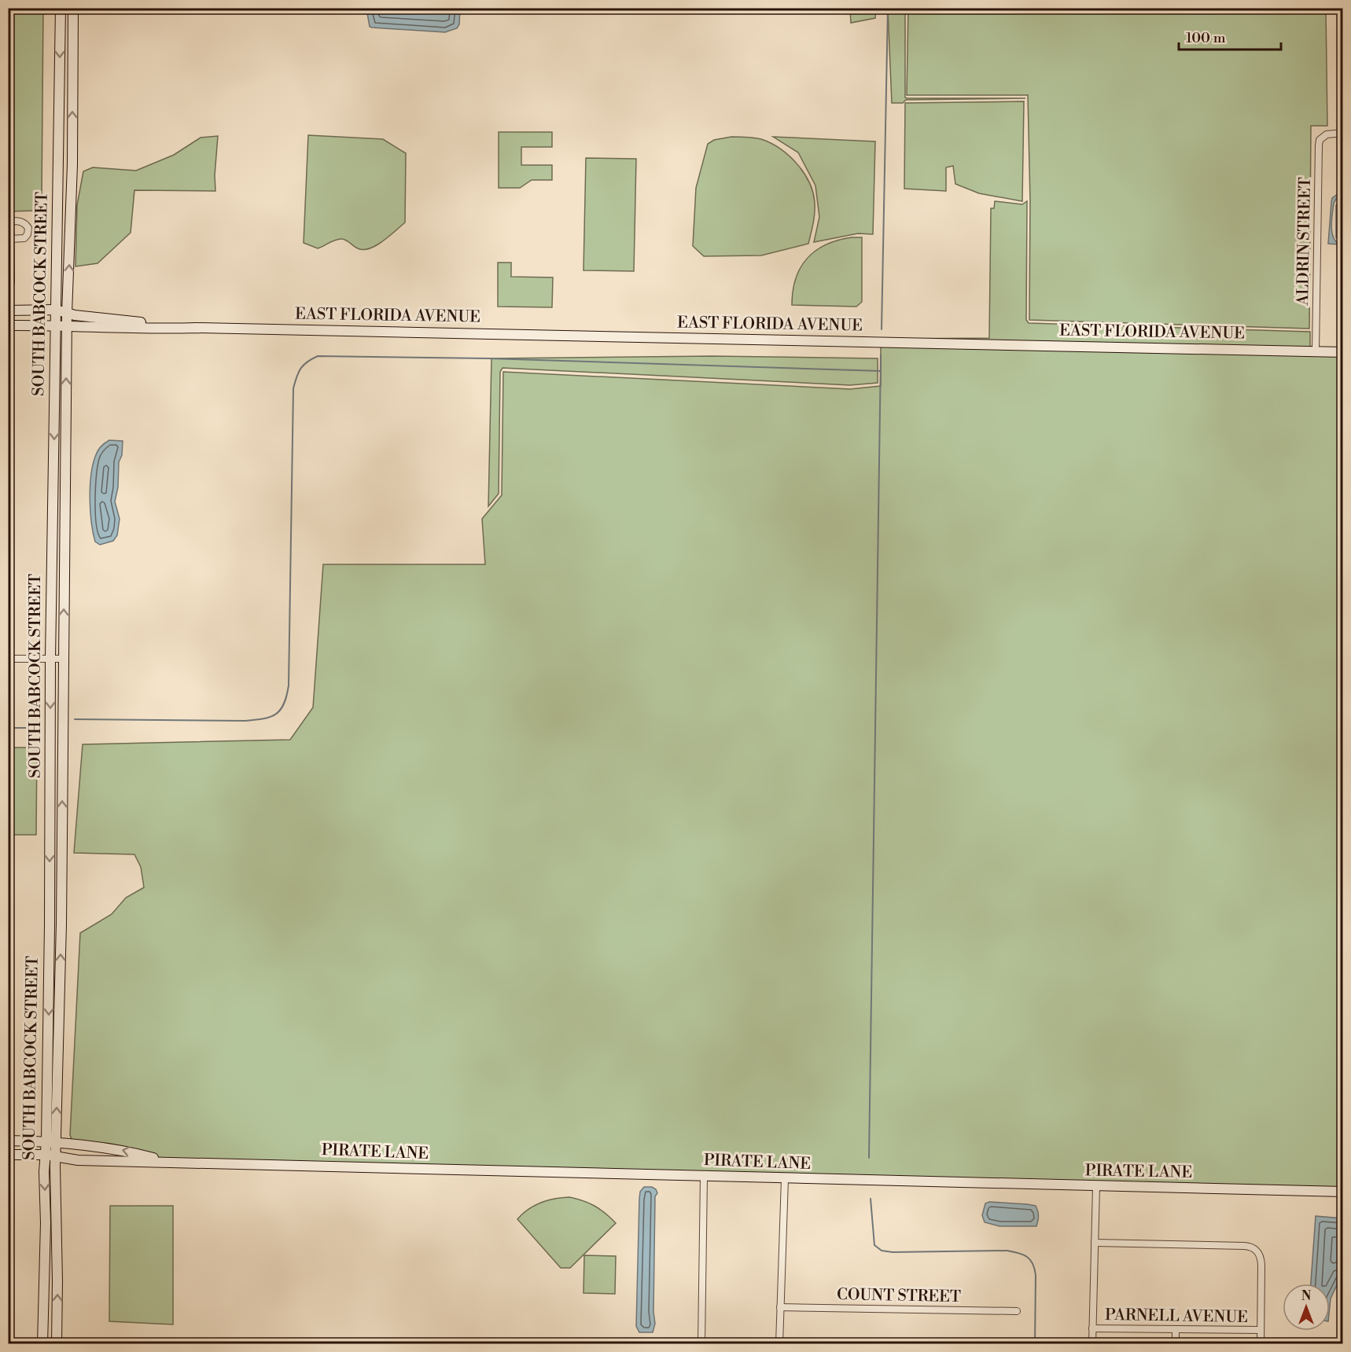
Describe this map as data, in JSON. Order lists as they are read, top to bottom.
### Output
{
  "streets": {
    "street": [
      "ALDRIN STREET",
      "SOUTH BABCOCK STREET",
      "EAST FLORIDA AVENUE",
      "PIRATE LANE",
      "COUNT STREET",
      "PARNELL AVENUE"
    ]
  },
  "crossings": [
    ["ALDRIN STREET", "EAST FLORIDA AVENUE"],
    ["SOUTH BABCOCK STREET", "EAST FLORIDA AVENUE"],
    ["SOUTH BABCOCK STREET", "PIRATE LANE"]
  ],
  "scale_bar": "100 m",
  "north": "top"
}
